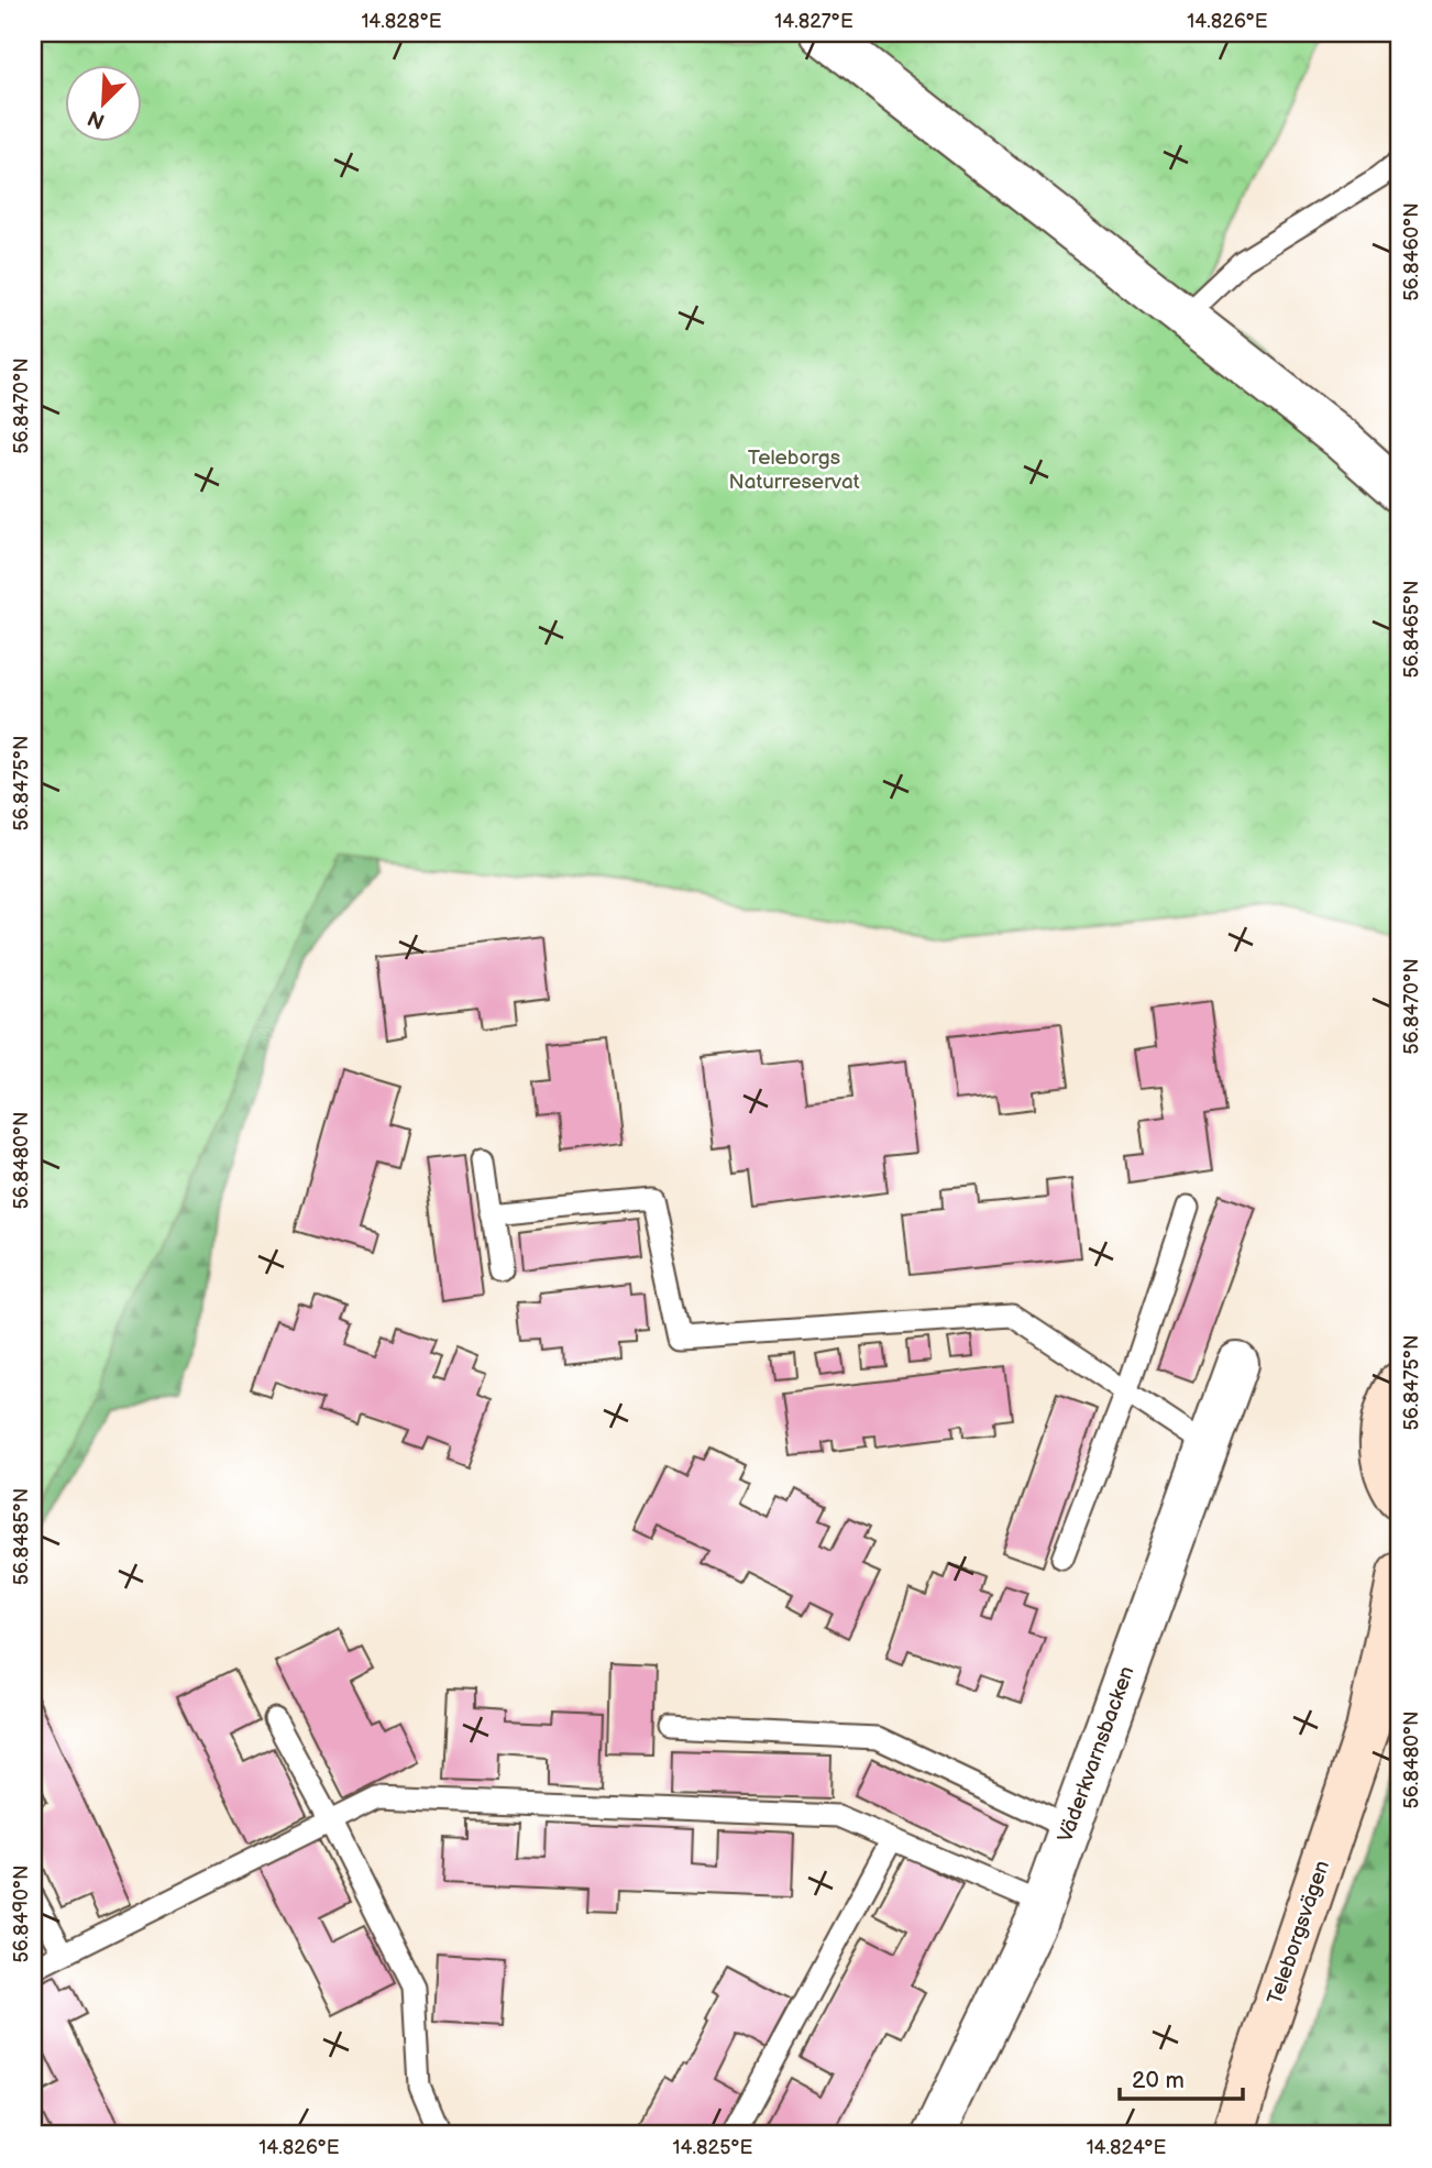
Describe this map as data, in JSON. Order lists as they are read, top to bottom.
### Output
{
  "streets": {
    "main road": ["Teleborgsvägen"],
    "street": ["Väderkvarnsbacken"]
  },
  "parks": ["Teleborgs Naturreservat"],
  "scale_bar": "20 m",
  "north": "bottom left",
  "coordinates": [
    "14.828°E",
    "14.827°E",
    "14.826°E",
    "56.8460°N",
    "56.8470°N",
    "56.8465°N",
    "56.8475°N",
    "56.8480°N",
    "56.8485°N",
    "56.8490°N",
    "14.825°E",
    "14.824°E"
  ]
}
